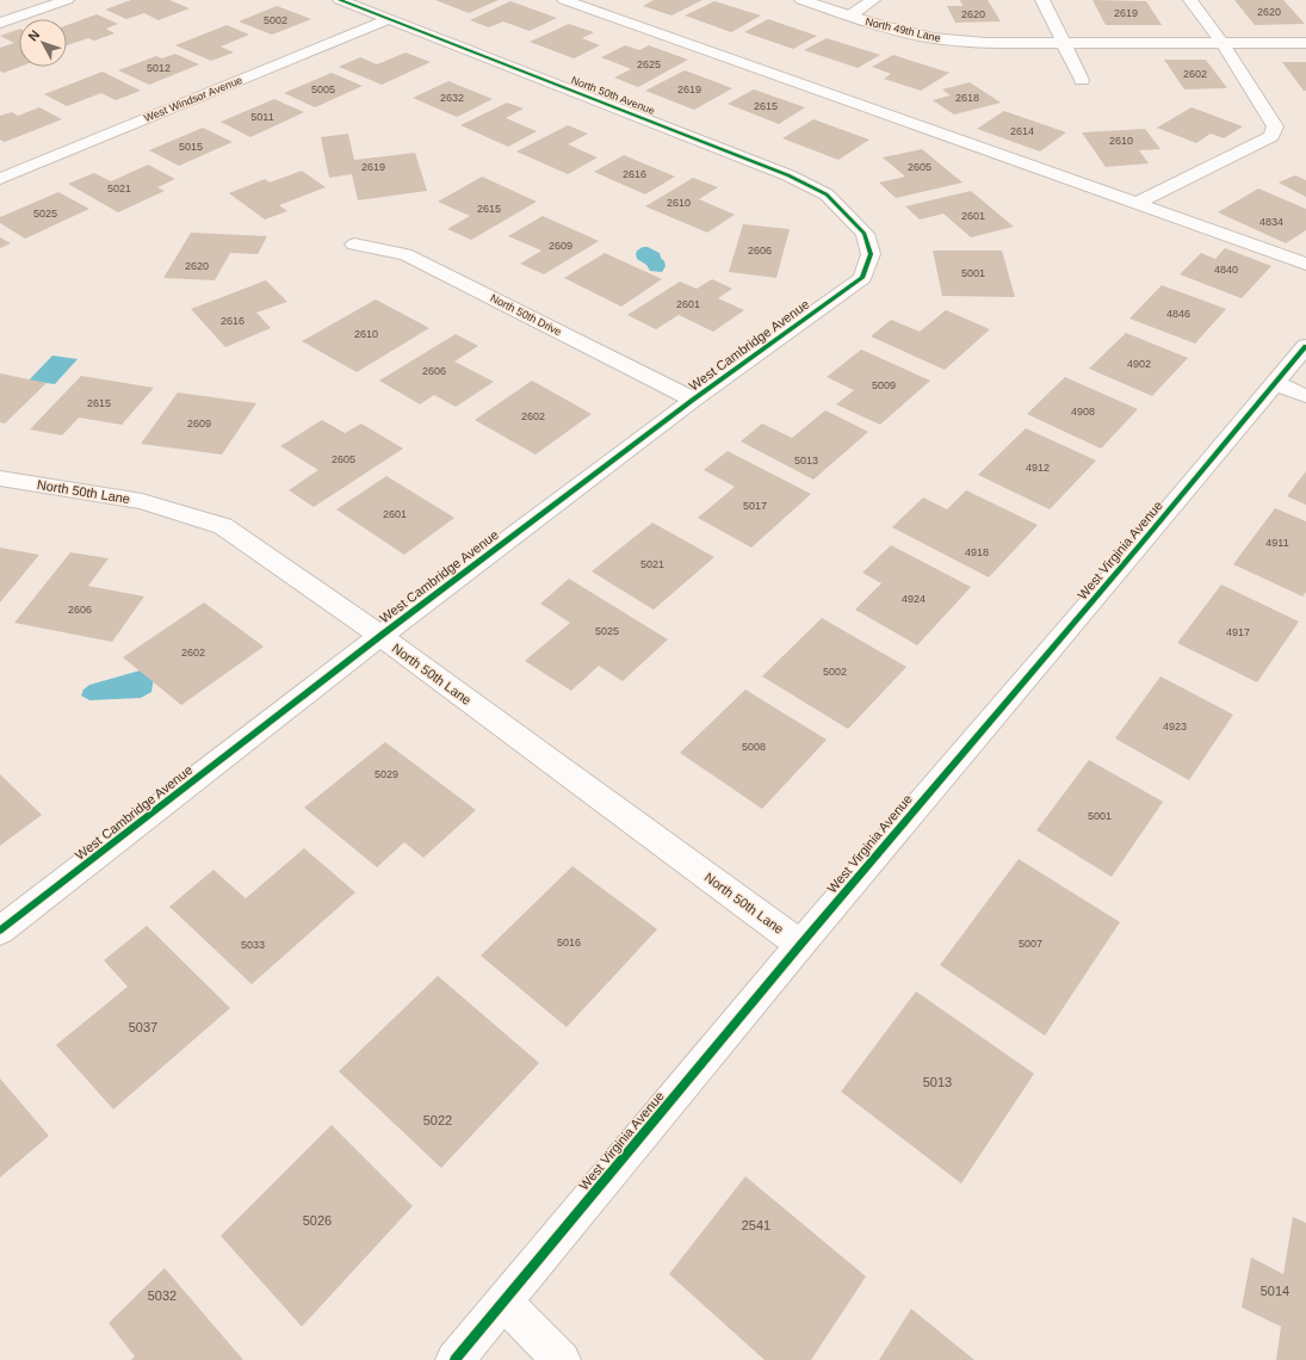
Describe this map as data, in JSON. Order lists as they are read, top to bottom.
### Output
{
  "streets": {
    "street": [
      "North 49th Lane",
      "North 50th Avenue",
      "West Windsor Avenue",
      "North 50th Drive",
      "West Cambridge Avenue",
      "North 50th Lane",
      "West Virginia Avenue"
    ]
  },
  "crossings": [
    ["North 50th Avenue", "West Windsor Avenue"],
    ["North 50th Avenue", "West Cambridge Avenue"],
    ["North 50th Drive", "West Cambridge Avenue"],
    ["West Cambridge Avenue", "North 50th Lane"],
    ["North 50th Lane", "West Virginia Avenue"]
  ],
  "house_numbers": [
    "2620",
    "2619",
    "2620",
    "5002",
    "2625",
    "5012",
    "2602",
    "5005",
    "2619",
    "2632",
    "2618",
    "2615",
    "5011",
    "2614",
    "2610",
    "5015",
    "2619",
    "2605",
    "2616",
    "5021",
    "2610",
    "2615",
    "5025",
    "2601",
    "4834",
    "2609",
    "2606",
    "2620",
    "4840",
    "5001",
    "2601",
    "4846",
    "2616",
    "2610",
    "4902",
    "2606",
    "5009",
    "2615",
    "4908",
    "2602",
    "2609",
    "2605",
    "5013",
    "4912",
    "5017",
    "2601",
    "4911",
    "4918",
    "5021",
    "4924",
    "2606",
    "5025",
    "4917",
    "2602",
    "5002",
    "4923",
    "5008",
    "5029",
    "5001",
    "5016",
    "5007",
    "5033",
    "5037",
    "5013",
    "5022",
    "5026",
    "2541",
    "5014",
    "5032"
  ],
  "north": "top left"
}
